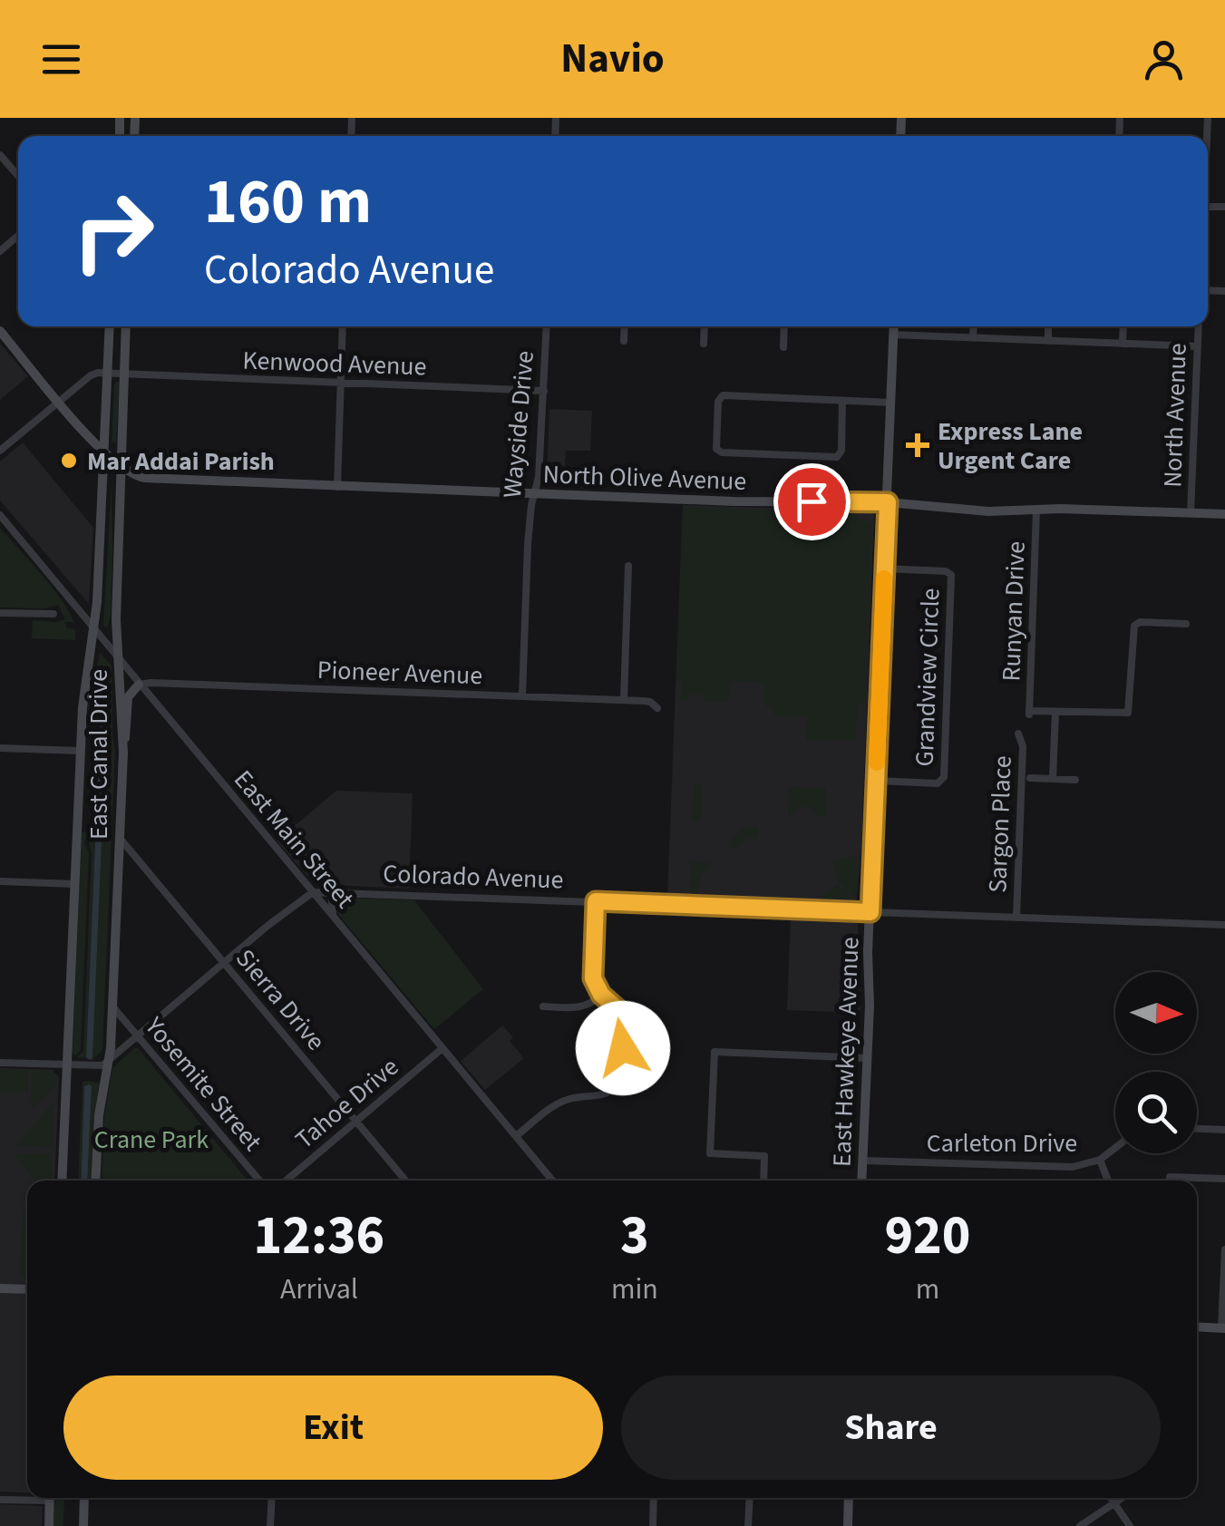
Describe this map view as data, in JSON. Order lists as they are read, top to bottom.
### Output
{
  "streets": {
    "street": [
      "Kenwood Avenue",
      "North Avenue",
      "Wayside Drive",
      "North Olive Avenue",
      "Runyan Drive",
      "Pioneer Avenue",
      "Grandview Circle",
      "East Canal Drive",
      "Sargon Place",
      "East Main Street",
      "Colorado Avenue",
      "Sierra Drive",
      "East Hawkeye Avenue",
      "Yosemite Street",
      "Tahoe Drive",
      "Carleton Drive"
    ]
  },
  "crossings": [
    ["Kenwood Avenue", "Wayside Drive"],
    ["Kenwood Avenue", "East Canal Drive"],
    ["North Avenue", "North Olive Avenue"],
    ["Wayside Drive", "North Olive Avenue"],
    ["Wayside Drive", "Pioneer Avenue"],
    ["North Olive Avenue", "Runyan Drive"],
    ["North Olive Avenue", "East Canal Drive"],
    ["North Olive Avenue", "East Hawkeye Avenue"],
    ["Pioneer Avenue", "East Main Street"],
    ["Grandview Circle", "East Hawkeye Avenue"],
    ["East Canal Drive", "East Main Street"],
    ["East Canal Drive", "Sierra Drive"],
    ["East Canal Drive", "Yosemite Street"],
    ["Sargon Place", "Colorado Avenue"],
    ["East Main Street", "Colorado Avenue"],
    ["East Main Street", "Tahoe Drive"],
    ["Colorado Avenue", "East Hawkeye Avenue"],
    ["Sierra Drive", "Tahoe Drive"],
    ["East Hawkeye Avenue", "Carleton Drive"]
  ],
  "parks": ["Crane Park"],
  "places": {
    "health": ["Express Lane Urgent Care"],
    "other": ["Mar Addai Parish"]
  },
  "north": "right",
  "page": {
    "header": "Navio",
    "turn": ["160 m", "Colorado Avenue"],
    "eta": [
      "12:36",
      "Arrival",
      "3",
      "min",
      "920",
      "m"
    ],
    "buttons": ["Exit", "Share"]
  }
}
